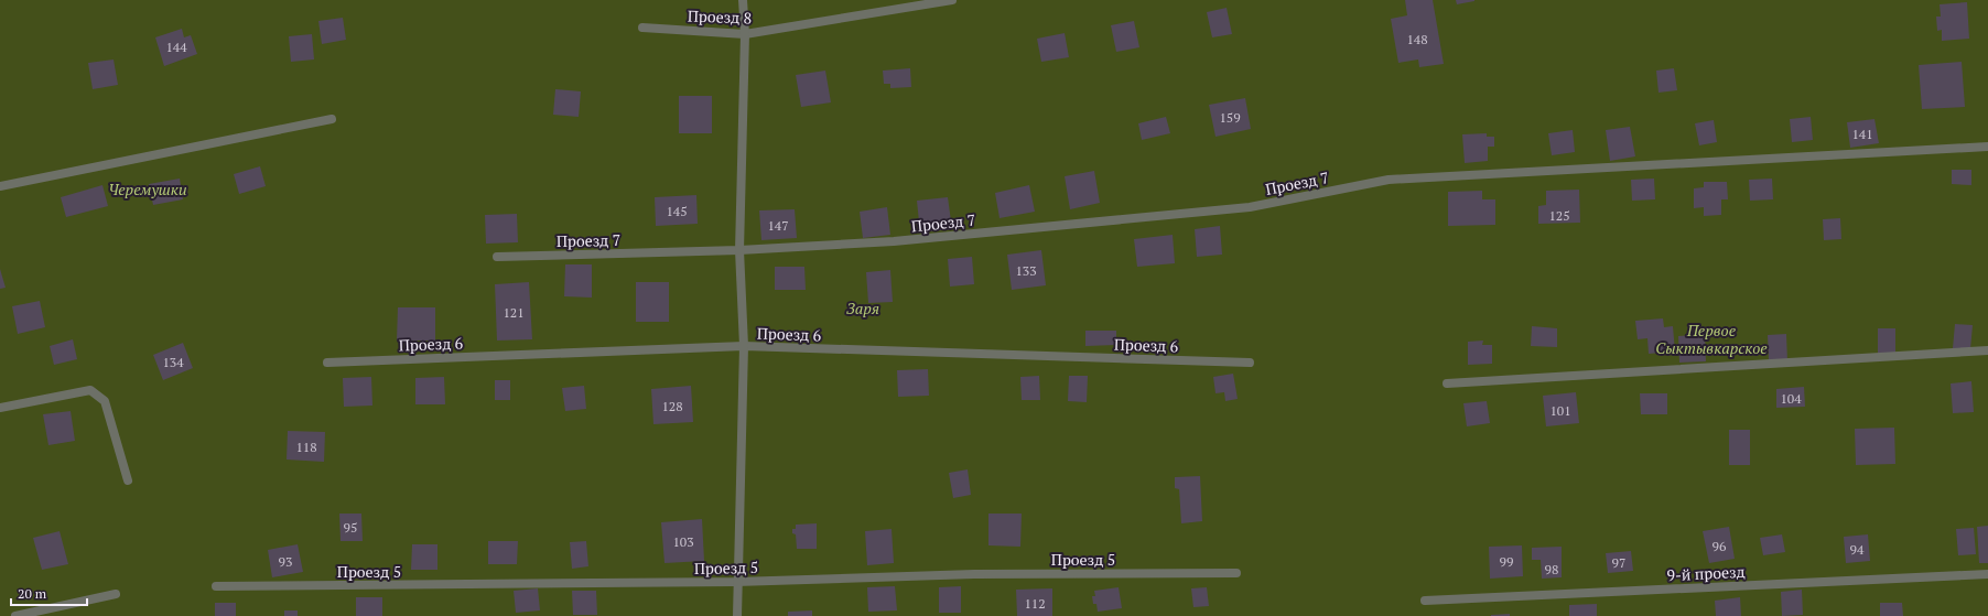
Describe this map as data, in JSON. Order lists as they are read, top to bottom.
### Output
{
  "streets": {
    "street": [
      "Проезд 8",
      "Проезд 7",
      "Проезд 6",
      "Проезд 5",
      "9-й проезд"
    ]
  },
  "parks": ["Черемушки", "Заря", "Первое Сыктывкарское"],
  "house_numbers": [
    "148",
    "144",
    "159",
    "141",
    "145",
    "125",
    "147",
    "133",
    "121",
    "134",
    "104",
    "128",
    "101",
    "118",
    "95",
    "103",
    "96",
    "94",
    "93",
    "99",
    "97",
    "98",
    "112"
  ],
  "scale_bar": "20 m"
}
